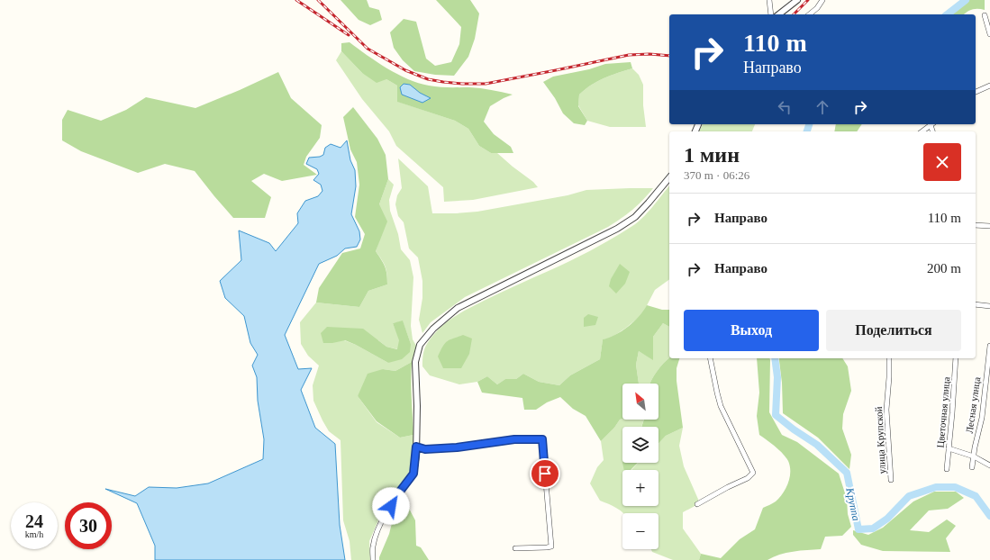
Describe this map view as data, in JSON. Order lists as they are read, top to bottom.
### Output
{
  "streets": {
    "street": ["Лесная улица", "Цветочная улица", "улица Крупской"]
  },
  "water": ["Круппа"],
  "north": "top left",
  "page": {
    "turn": ["110 m", "Направо"],
    "heading": ["1 мин", "370 m · 06:26"],
    "list": [
      {
        "name": "Направо",
        "value": "110 m"
      },
      {
        "name": "Направо",
        "value": "200 m"
      }
    ],
    "buttons": ["Выход", "Поделиться"],
    "map_buttons": ["+", "−"],
    "speed": "24 km/h",
    "limit": "30"
  }
}
